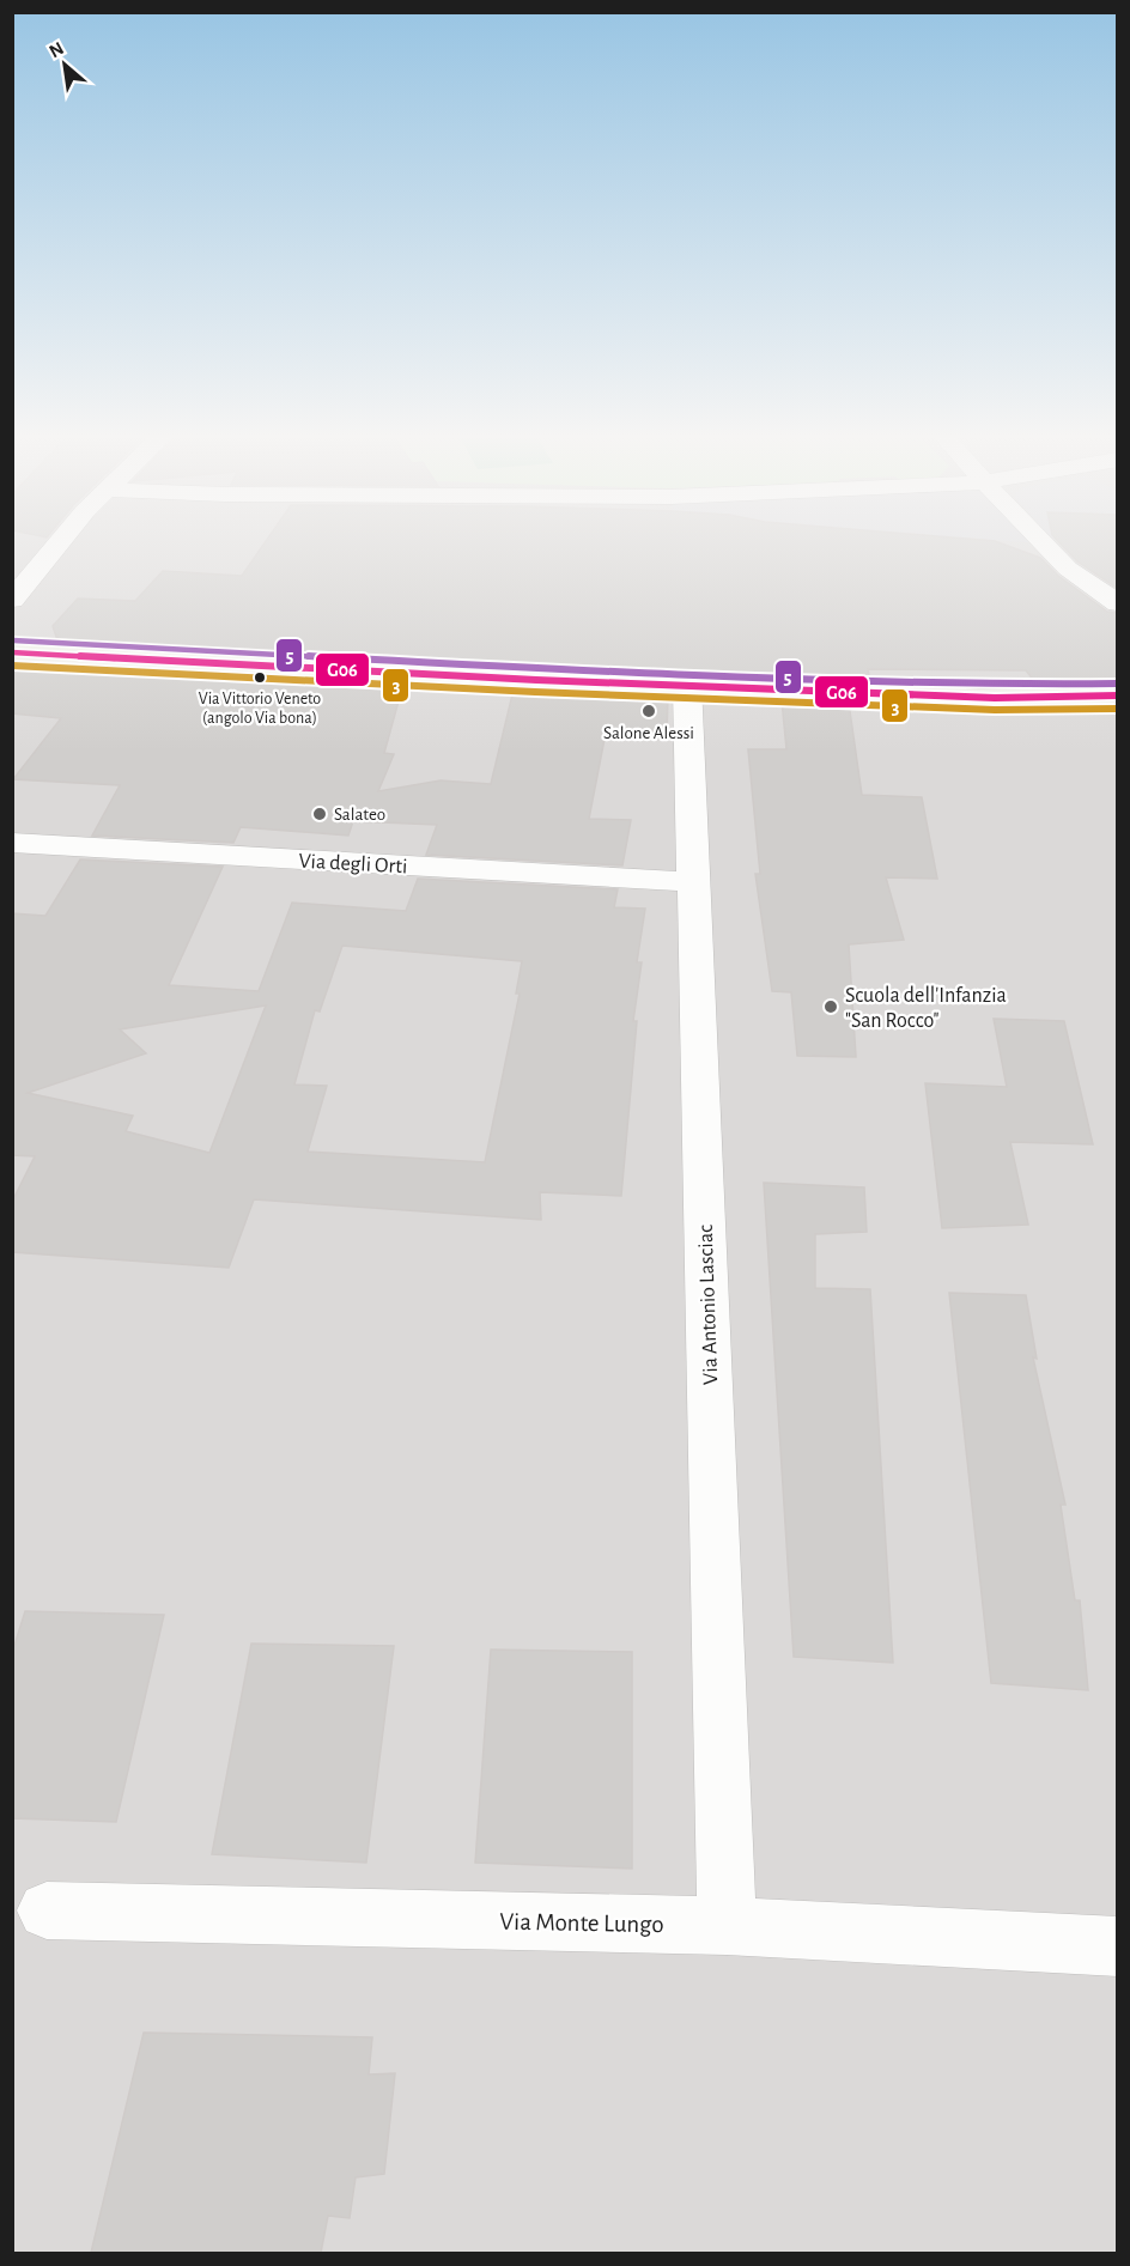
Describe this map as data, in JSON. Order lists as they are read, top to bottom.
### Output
{
  "streets": {
    "street": ["Via degli Orti", "Via Antonio Lasciac", "Via Monte Lungo"]
  },
  "crossings": [
    ["Via degli Orti", "Via Antonio Lasciac"],
    ["Via Antonio Lasciac", "Via Monte Lungo"]
  ],
  "places": [
    "Via Vittorio Veneto (angolo Via bona)",
    "Salone Alessi",
    "Salateo",
    "Scuola dell'Infanzia \"San Rocco\""
  ],
  "lines": ["transit line 5", "transit line G06", "transit line 3"],
  "north": "top left"
}
